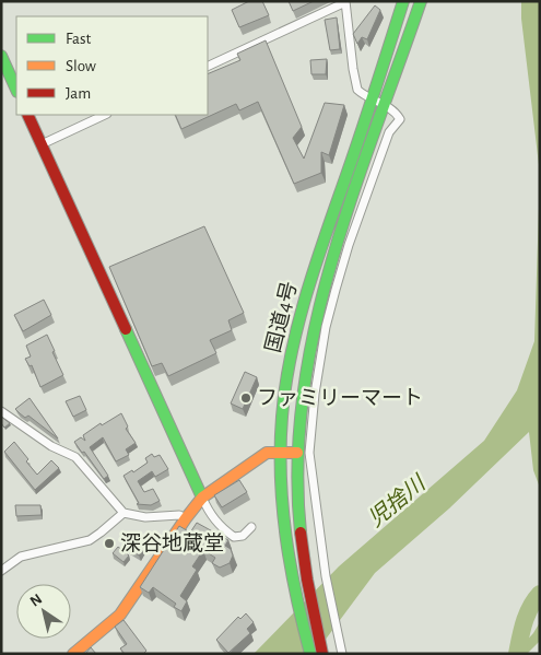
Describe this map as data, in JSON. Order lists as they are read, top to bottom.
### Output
{
  "streets": {
    "main road": ["国道4号"]
  },
  "water": ["児捨川"],
  "places": ["ファミリーマート", "深谷地蔵堂"],
  "legend": ["Fast", "Slow", "Jam"],
  "north": "top left"
}
